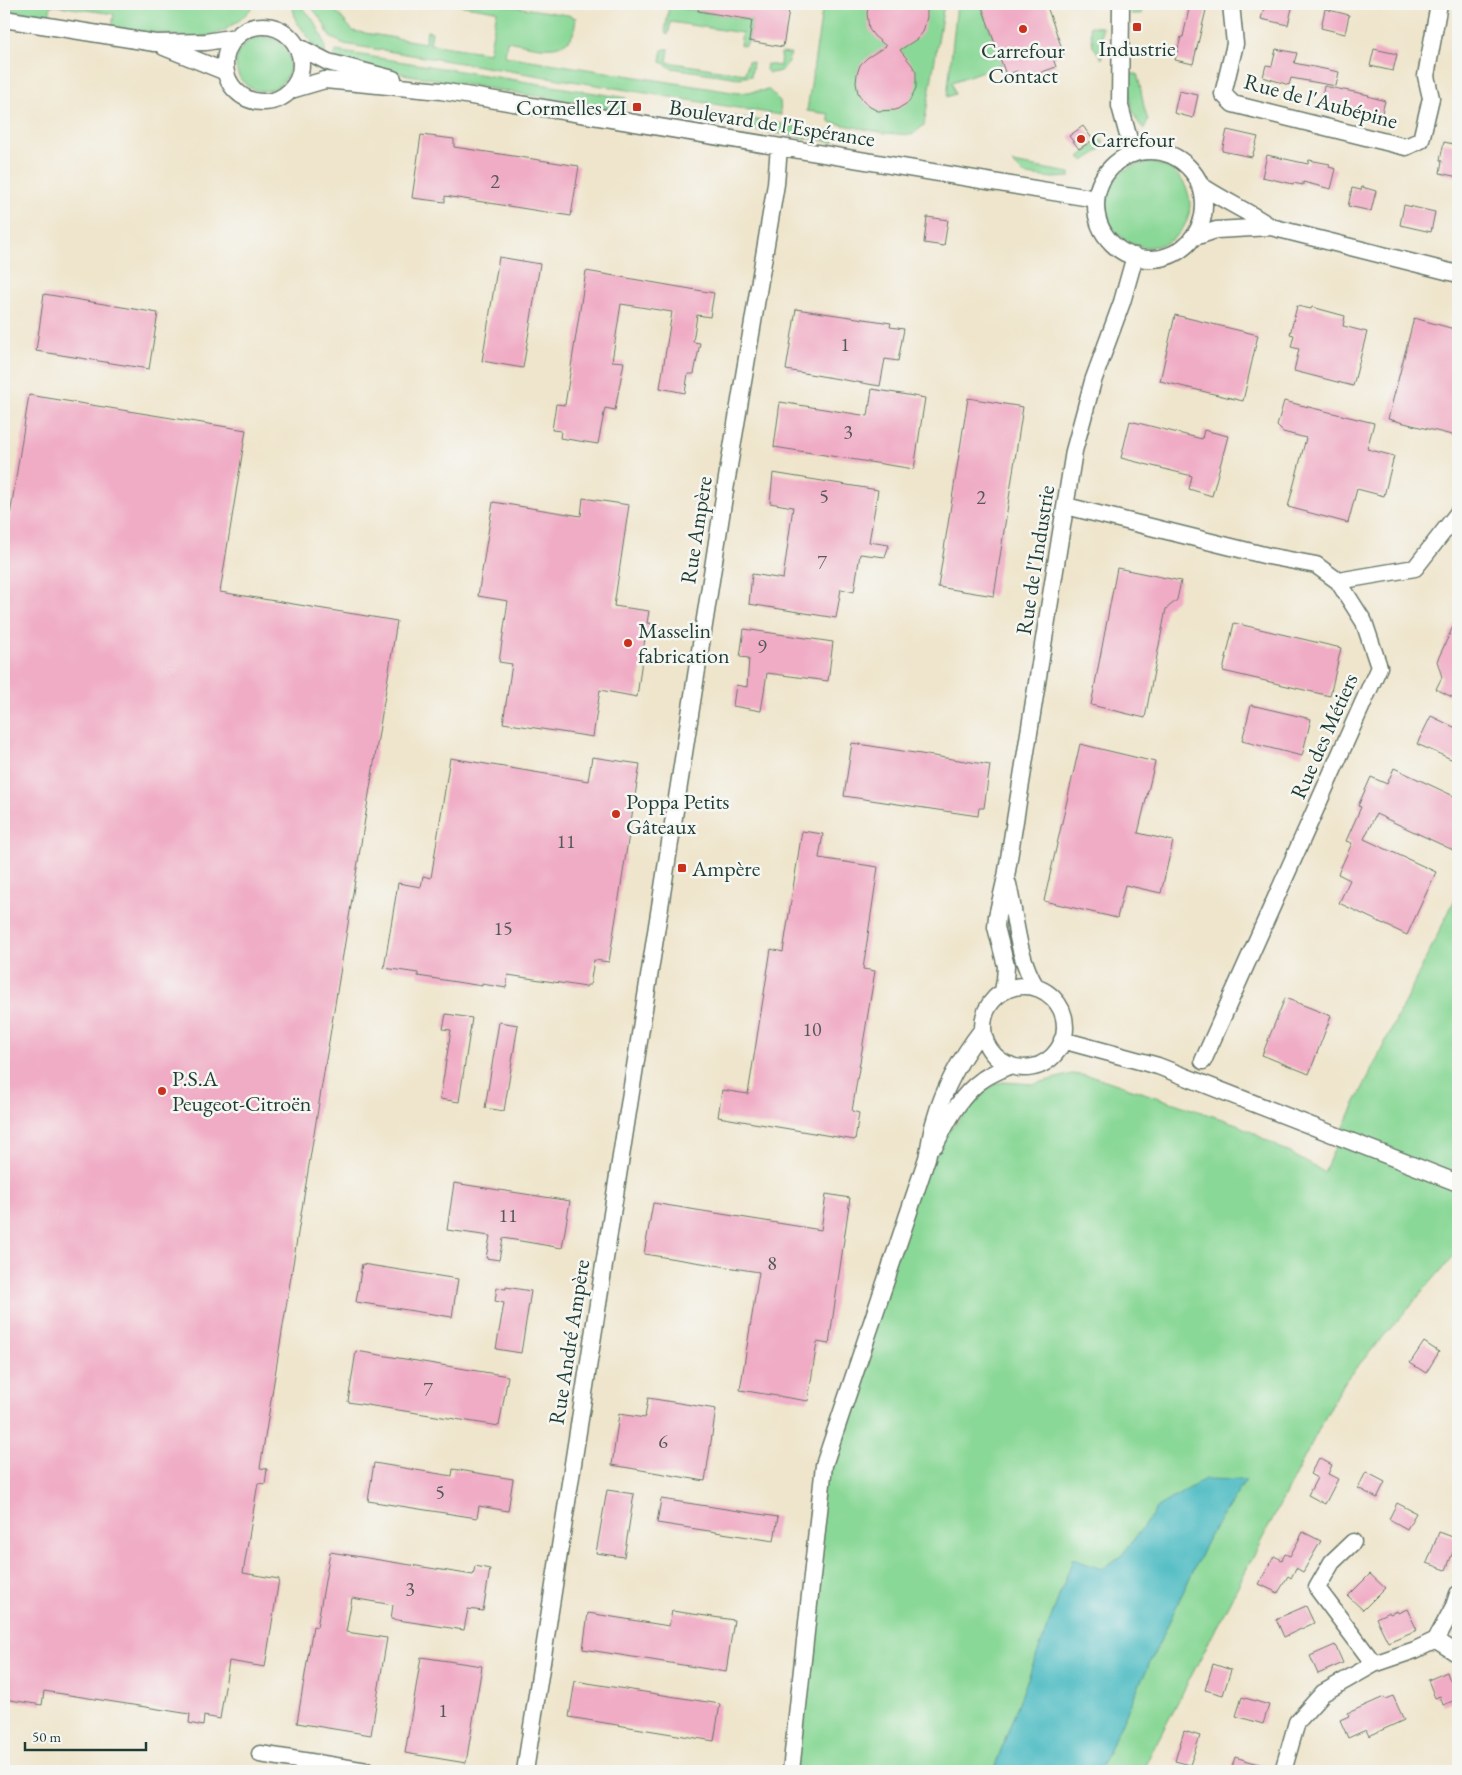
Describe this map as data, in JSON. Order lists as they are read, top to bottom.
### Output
{
  "streets": {
    "street": [
      "Rue de l'Aubépine",
      "Boulevard de l'Espérance",
      "Rue Ampère",
      "Rue de l'Industrie",
      "Rue des Métiers",
      "Rue André Ampère"
    ]
  },
  "crossings": [
    ["Boulevard de l'Espérance", "Rue Ampère"],
    ["Boulevard de l'Espérance", "Rue de l'Industrie"],
    ["Rue Ampère", "Rue André Ampère"],
    ["Rue de l'Industrie", "Rue des Métiers"]
  ],
  "places": {
    "transit": ["Industrie", "Cormelles ZI", "Ampère"],
    "other": [
      "Carrefour Contact",
      "Carrefour",
      "Masselin fabrication",
      "Poppa Petits Gâteaux",
      "P.S.A Peugeot-Citroën"
    ]
  },
  "house_numbers": [
    "2",
    "1",
    "3",
    "5",
    "2",
    "7",
    "9",
    "11",
    "15",
    "10",
    "11",
    "8",
    "7",
    "6",
    "5",
    "3",
    "1"
  ],
  "scale_bar": "50 m"
}
